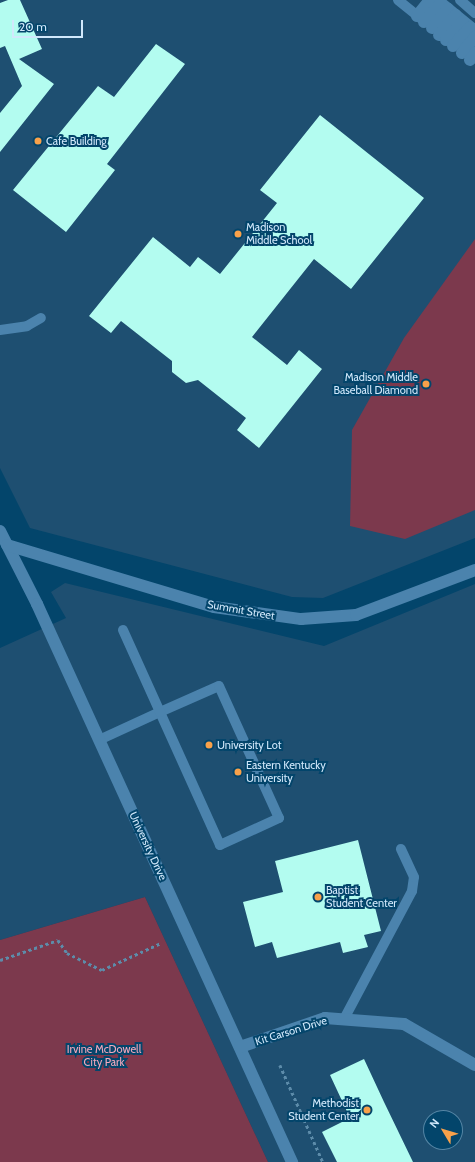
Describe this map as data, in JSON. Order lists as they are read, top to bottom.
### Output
{
  "streets": {
    "street": ["Summit Street", "University Drive", "Kit Carson Drive"]
  },
  "crossings": [
    ["Summit Street", "University Drive"],
    ["University Drive", "Kit Carson Drive"]
  ],
  "parks": ["Irvine McDowell City Park"],
  "places": [
    "Cafe Building",
    "Madison Middle School",
    "Madison Middle Baseball Diamond",
    "University Lot",
    "Eastern Kentucky University",
    "Baptist Student Center",
    "Methodist Student Center"
  ],
  "scale_bar": "20 m",
  "north": "top left"
}
